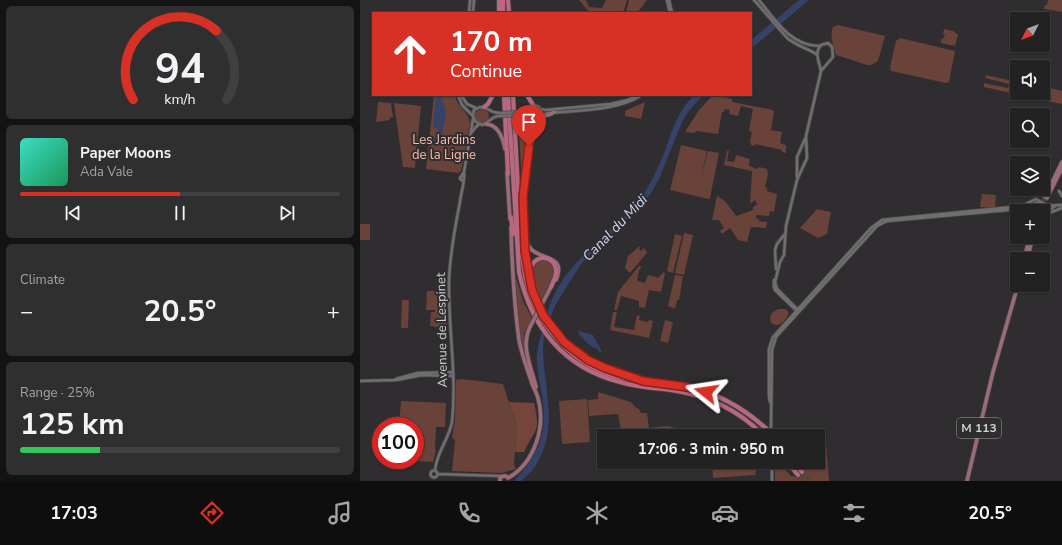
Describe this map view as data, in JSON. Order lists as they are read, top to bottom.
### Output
{
  "streets": {
    "main road": ["M 113"],
    "street": ["Avenue de Lespinet"]
  },
  "water": ["Canal du Midi"],
  "parks": ["Les Jardins de la Ligne"],
  "north": "bottom left",
  "page": {
    "map_buttons": ["+", "−"],
    "turn": ["170 m", "Continue"],
    "song": ["Paper Moons", "Ada Vale"],
    "tile": [
      "Climate",
      ["Range · 25%", "125 km"]
    ],
    "heat": ["−", "20.5°", "+"],
    "limit": "100",
    "trip": "17:06 · 3 min · 950 m",
    "tabs": ["17:03", "20.5°"],
    "gauge": ["94", "km/h"]
  }
}
